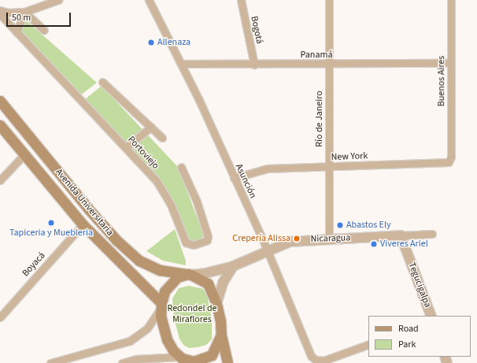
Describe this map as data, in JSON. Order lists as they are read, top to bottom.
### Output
{
  "streets": {
    "main road": ["Avenida Universitaria"],
    "street": [
      "Bogotá",
      "Panamá",
      "Buenos Aires",
      "Río de Janeiro",
      "Portoviejo",
      "New York",
      "Asunción",
      "Nicaragua",
      "Boyacá",
      "Tegucigalpa"
    ]
  },
  "crossings": [
    ["Bogotá", "Panamá"],
    ["Panamá", "Buenos Aires"],
    ["Panamá", "Río de Janeiro"],
    ["Panamá", "Asunción"],
    ["Buenos Aires", "New York"],
    ["Río de Janeiro", "New York"],
    ["Río de Janeiro", "Nicaragua"],
    ["New York", "Asunción"],
    ["Asunción", "Nicaragua"],
    ["Avenida Universitaria", "Nicaragua"],
    ["Avenida Universitaria", "Boyacá"],
    ["Nicaragua", "Tegucigalpa"]
  ],
  "parks": ["Redondel de Miraflores"],
  "places": [
    "Allenaza",
    "Tapiceria y Muebleria",
    "Abastos Ely",
    "Crepería Alissa",
    "Viveres Ariel"
  ],
  "legend": ["Road", "Park"],
  "scale_bar": "50 m"
}
